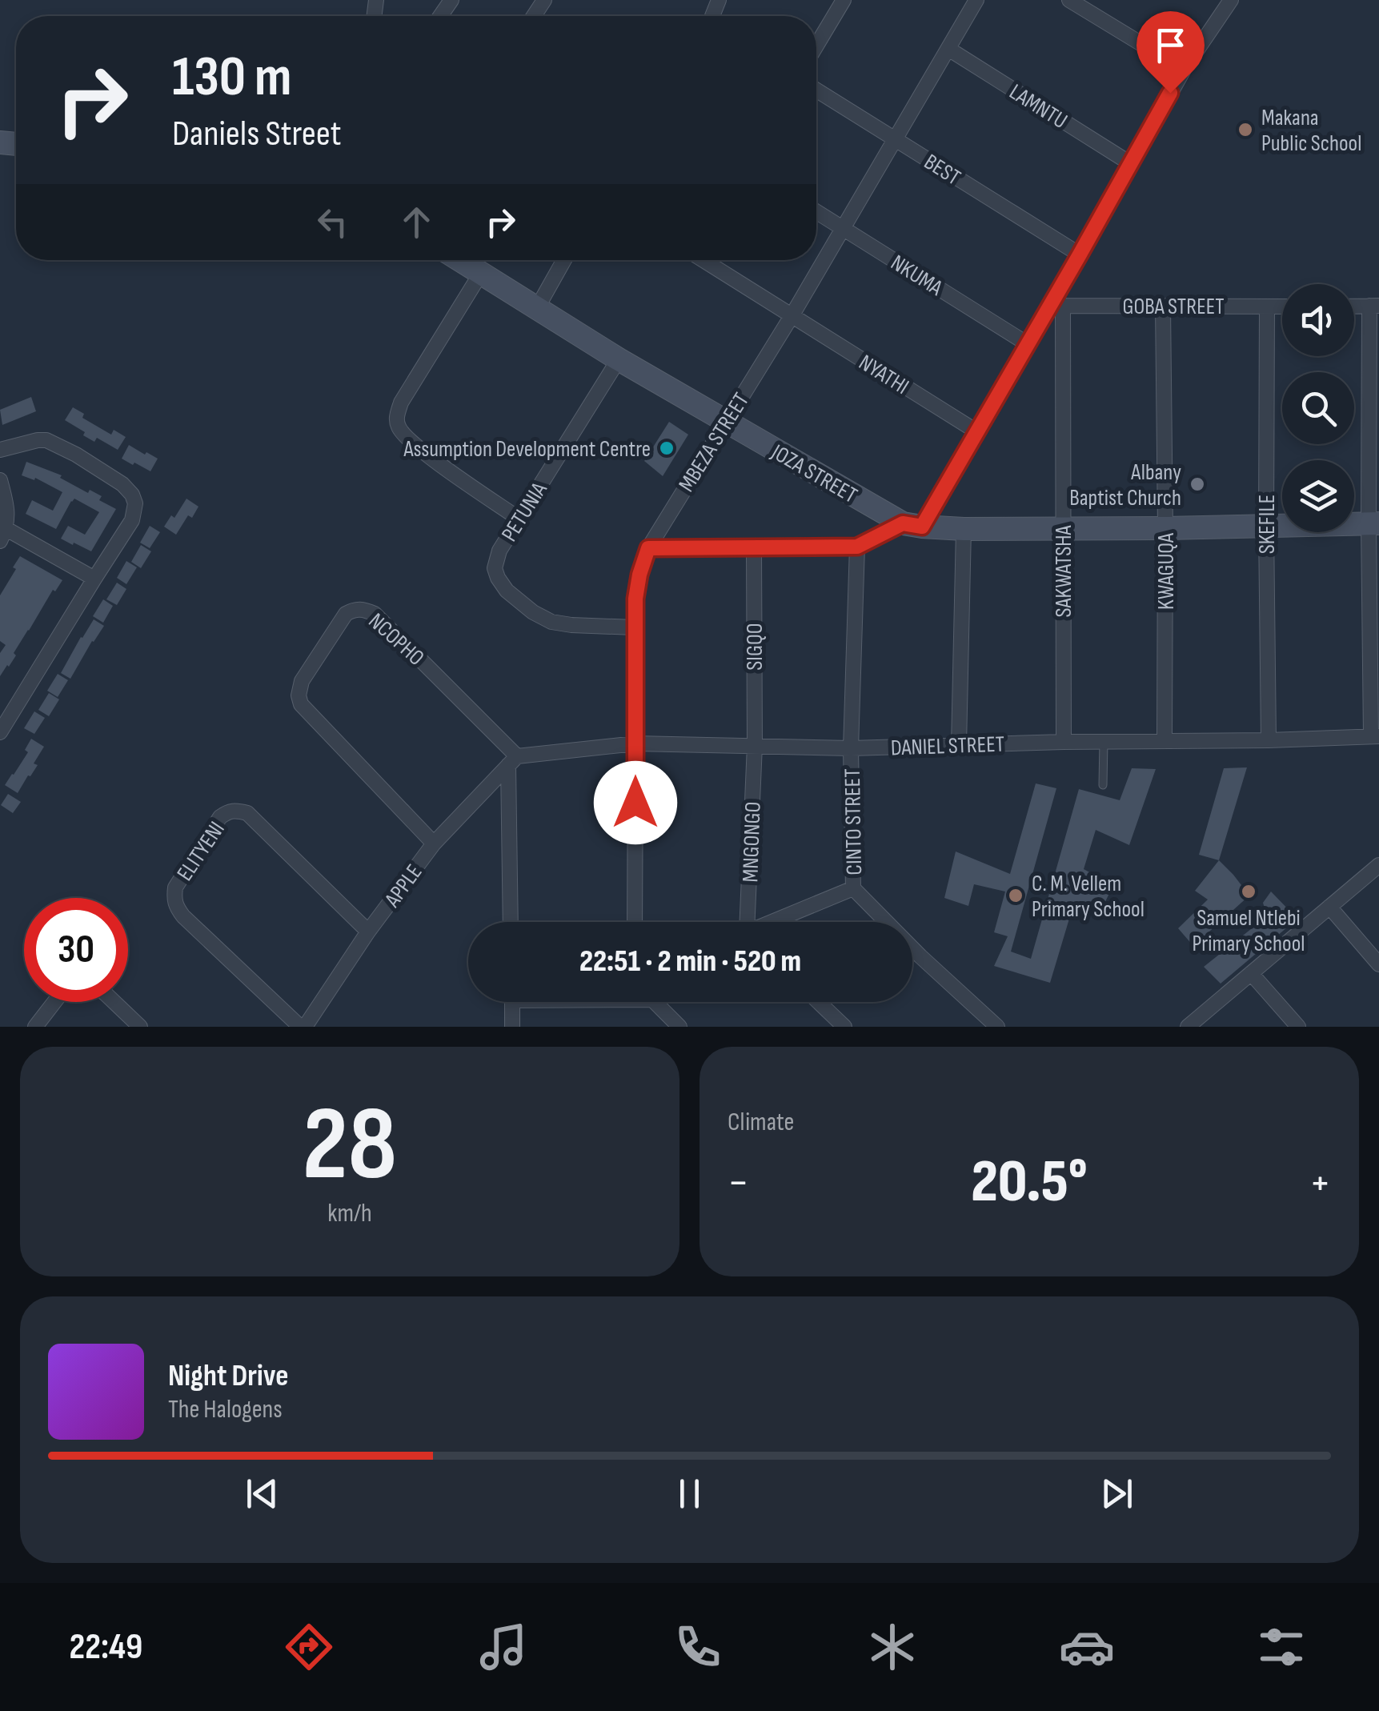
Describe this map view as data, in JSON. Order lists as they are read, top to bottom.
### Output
{
  "streets": {
    "street": [
      "LAMNTU",
      "BEST",
      "NKUMA",
      "GOBA STREET",
      "NYATHI",
      "MBEZA STREET",
      "JOZA STREET",
      "PETUNIA",
      "SKEFILE",
      "SAKWATSHA",
      "KWAGUQA",
      "NCOPHO",
      "SIGQO",
      "DANIEL STREET",
      "CINTO STREET",
      "MNGONGO",
      "ELITYENI",
      "APPLE"
    ]
  },
  "crossings": [
    ["LAMNTU", "MBEZA STREET"],
    ["BEST", "MBEZA STREET"],
    ["NKUMA", "MBEZA STREET"],
    ["GOBA STREET", "SKEFILE"],
    ["GOBA STREET", "SAKWATSHA"],
    ["GOBA STREET", "KWAGUQA"],
    ["NYATHI", "MBEZA STREET"],
    ["MBEZA STREET", "JOZA STREET"],
    ["MBEZA STREET", "PETUNIA"],
    ["MBEZA STREET", "DANIEL STREET"],
    ["JOZA STREET", "PETUNIA"],
    ["JOZA STREET", "SKEFILE"],
    ["JOZA STREET", "SAKWATSHA"],
    ["JOZA STREET", "KWAGUQA"],
    ["SKEFILE", "DANIEL STREET"],
    ["SAKWATSHA", "DANIEL STREET"],
    ["KWAGUQA", "DANIEL STREET"],
    ["NCOPHO", "DANIEL STREET"],
    ["NCOPHO", "APPLE"],
    ["SIGQO", "DANIEL STREET"],
    ["SIGQO", "MNGONGO"],
    ["DANIEL STREET", "CINTO STREET"],
    ["DANIEL STREET", "MNGONGO"],
    ["DANIEL STREET", "APPLE"],
    ["ELITYENI", "APPLE"]
  ],
  "places": [
    "Makana Public School",
    "Assumption Development Centre",
    "Albany Baptist Church",
    "Samuel Ntlebi Primary School",
    "C. M. Vellem Primary School"
  ],
  "page": {
    "turn": ["130 m", "Daniels Street"],
    "limit": "30",
    "trip": "22:51 · 2 min · 520 m",
    "tile": [
      ["28", "km/h"],
      "Climate"
    ],
    "heat": ["−", "20.5°", "+"],
    "song": ["Night Drive", "The Halogens"],
    "tabs": "22:49"
  }
}
